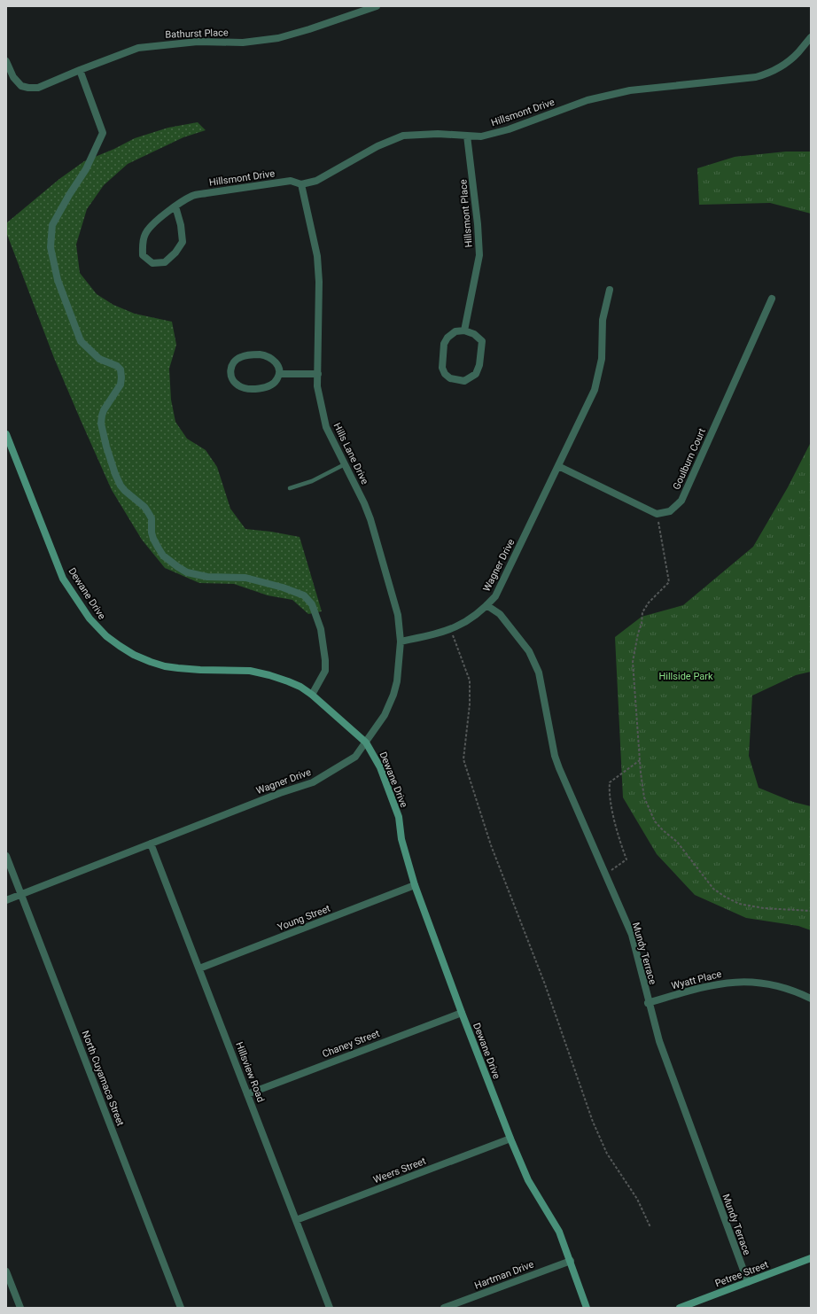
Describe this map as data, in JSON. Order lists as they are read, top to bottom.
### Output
{
  "streets": {
    "street": [
      "Bathurst Place",
      "Hillsmont Drive",
      "Hillsmont Place",
      "Hills Lane Drive",
      "Goulburn Court",
      "Wagner Drive",
      "Dewane Drive",
      "Young Street",
      "Mundy Terrace",
      "Wyatt Place",
      "Chaney Street",
      "Hillsview Road",
      "North Cuyamaca Street",
      "Weers Street",
      "Petree Street",
      "Hartman Drive"
    ]
  },
  "crossings": [
    ["Hillsmont Drive", "Hillsmont Place"],
    ["Hillsmont Drive", "Hills Lane Drive"],
    ["Hills Lane Drive", "Wagner Drive"],
    ["Wagner Drive", "Dewane Drive"],
    ["Wagner Drive", "Mundy Terrace"],
    ["Wagner Drive", "Hillsview Road"],
    ["Wagner Drive", "North Cuyamaca Street"],
    ["Dewane Drive", "Young Street"],
    ["Dewane Drive", "Chaney Street"],
    ["Dewane Drive", "Weers Street"],
    ["Dewane Drive", "Hartman Drive"],
    ["Young Street", "Hillsview Road"],
    ["Mundy Terrace", "Wyatt Place"],
    ["Mundy Terrace", "Petree Street"],
    ["Chaney Street", "Hillsview Road"],
    ["Hillsview Road", "Weers Street"]
  ],
  "parks": ["Hillside Park"]
}
